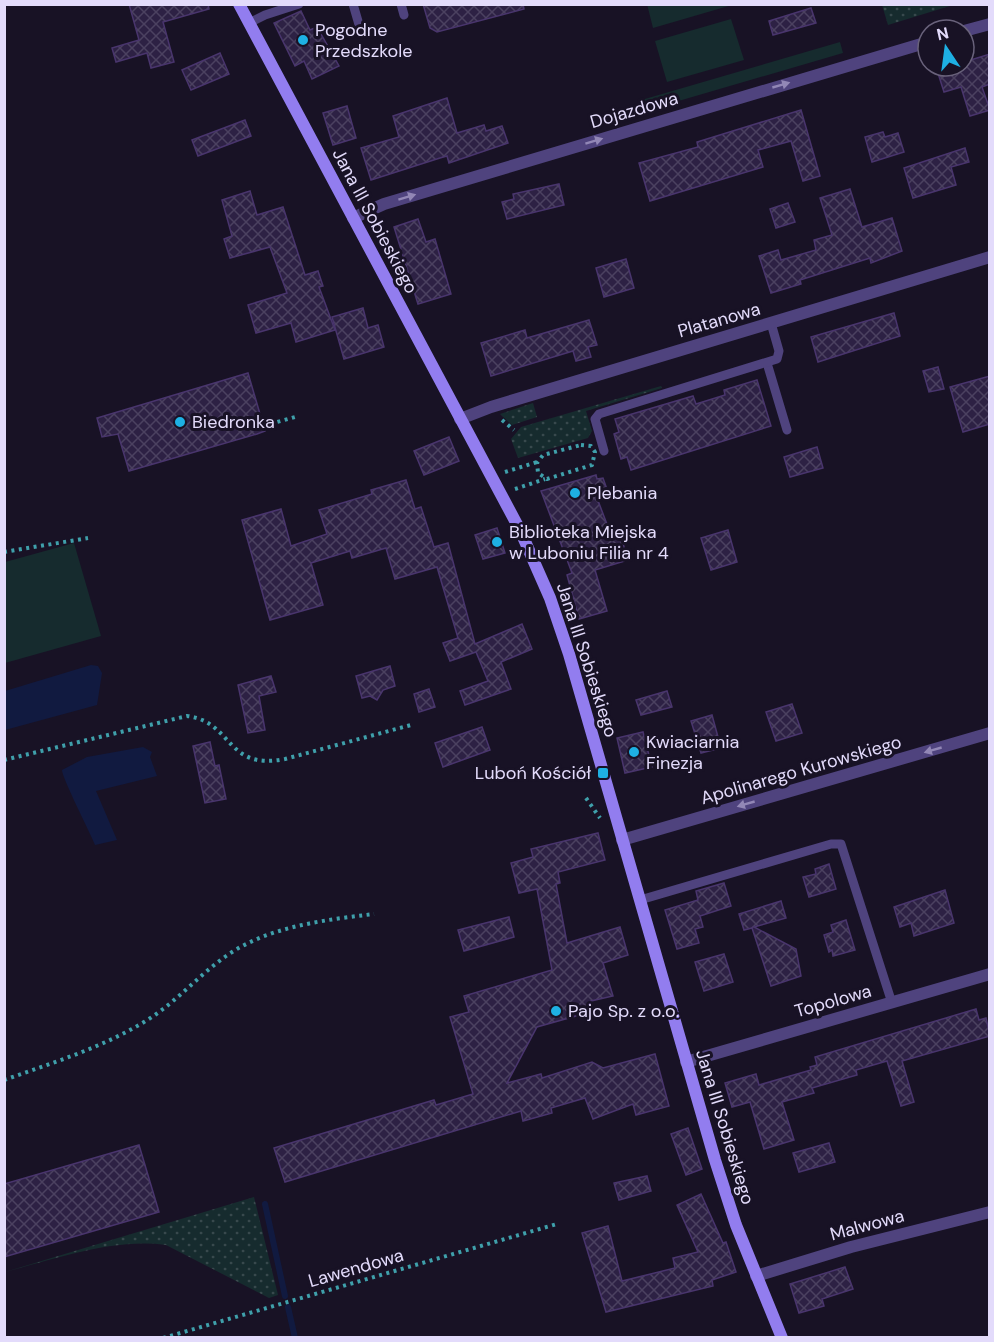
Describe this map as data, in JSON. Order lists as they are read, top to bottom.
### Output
{
  "streets": {
    "street": [
      "Dojazdowa",
      "Jana III Sobieskiego",
      "Platanowa",
      "Apolinarego Kurowskiego",
      "Topolowa",
      "Malwowa"
    ],
    "path": ["Lawendowa"]
  },
  "crossings": [
    ["Dojazdowa", "Jana III Sobieskiego"],
    ["Jana III Sobieskiego", "Platanowa"],
    ["Jana III Sobieskiego", "Apolinarego Kurowskiego"],
    ["Jana III Sobieskiego", "Topolowa"],
    ["Jana III Sobieskiego", "Malwowa"]
  ],
  "one_way": ["Dojazdowa", "Apolinarego Kurowskiego"],
  "places": {
    "other": [
      "Pogodne Przedszkole",
      "Biedronka",
      "Plebania",
      "Biblioteka Miejska w Luboniu Filia nr 4",
      "Kwiaciarnia Finezja",
      "Pajo Sp. z o.o."
    ],
    "transit": ["Luboń Kościół"]
  },
  "north": "top"
}
